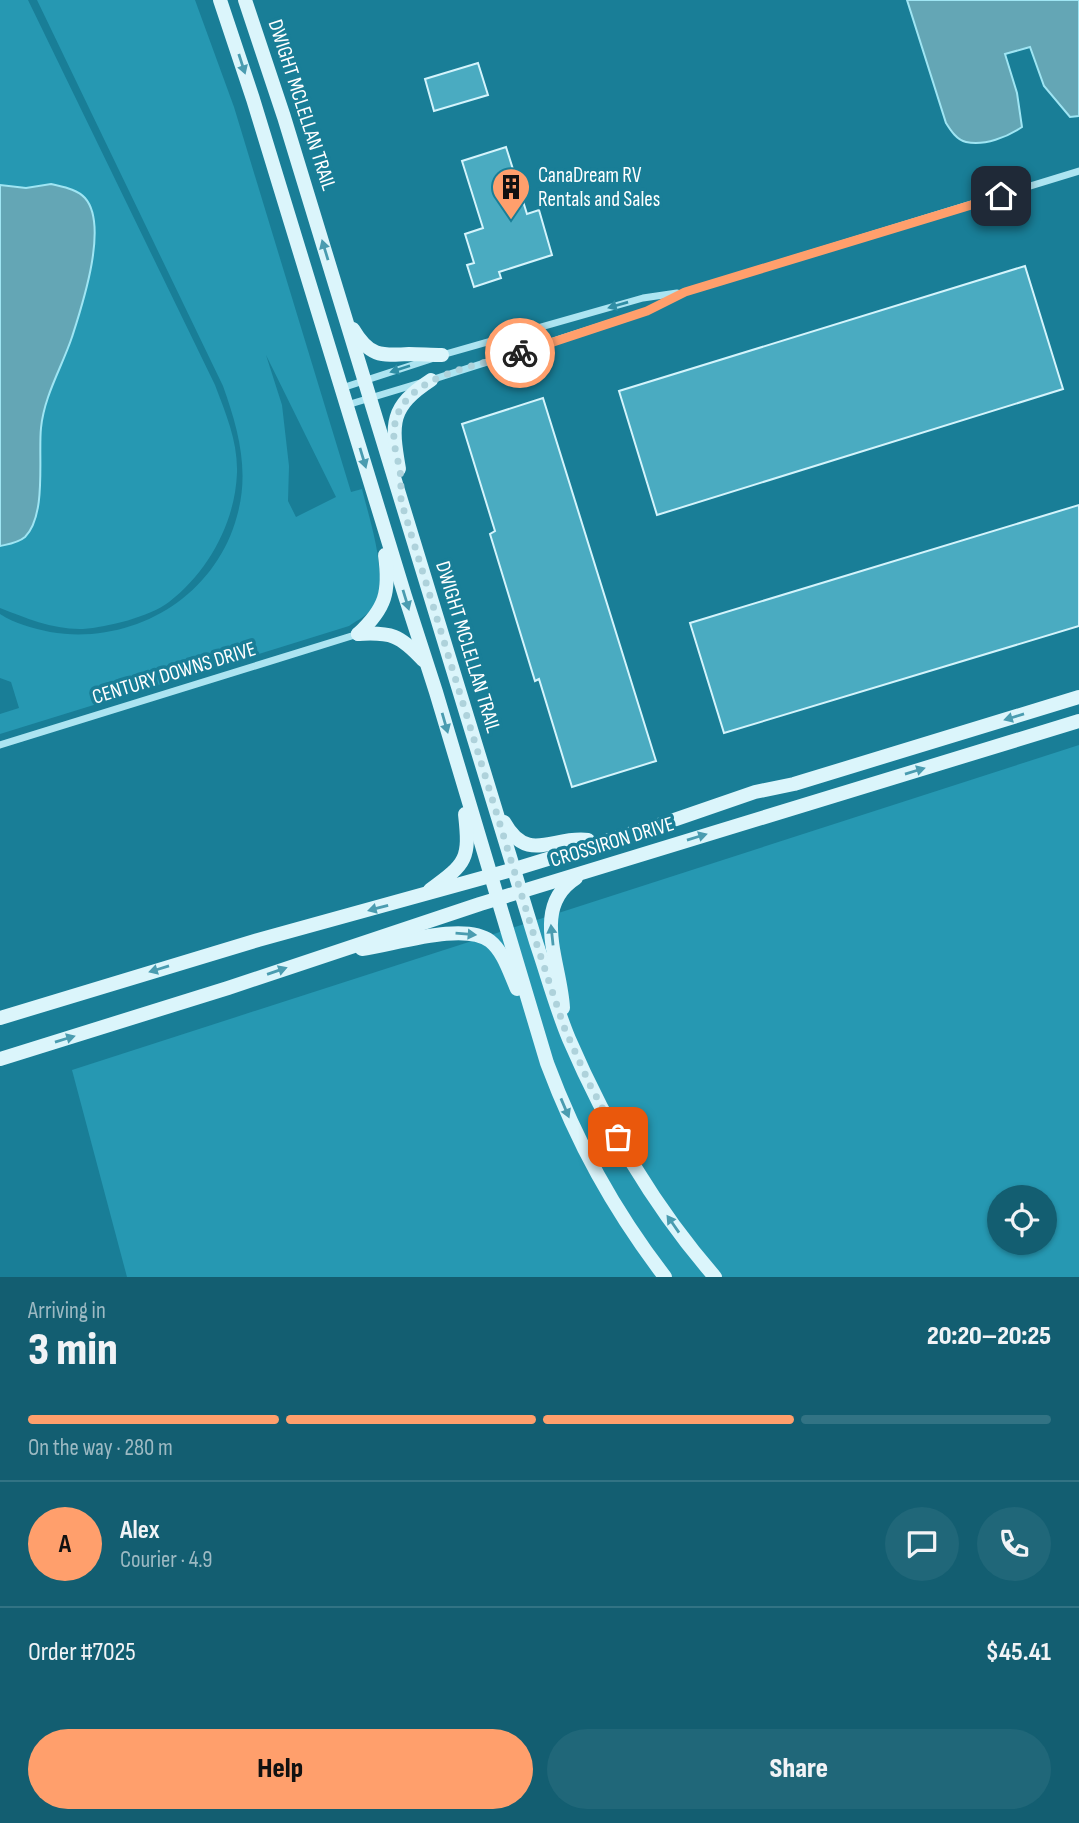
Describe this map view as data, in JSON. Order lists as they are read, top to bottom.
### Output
{
  "streets": {
    "main road": ["DWIGHT MCLELLAN TRAIL", "CROSSIRON DRIVE"],
    "street": ["CENTURY DOWNS DRIVE"]
  },
  "crossings": [
    ["DWIGHT MCLELLAN TRAIL", "CROSSIRON DRIVE"]
  ],
  "places": {
    "building": ["CanaDream RV Rentals and Sales"]
  },
  "page": {
    "heading": ["3 min", "Arriving in", "20:20–20:25"],
    "panel": [
      "Alex",
      "Courier · 4.9",
      "Order #7025",
      "$45.41"
    ],
    "bar": "On the way · 280 m",
    "round": "A",
    "buttons": ["Help", "Share"]
  }
}
